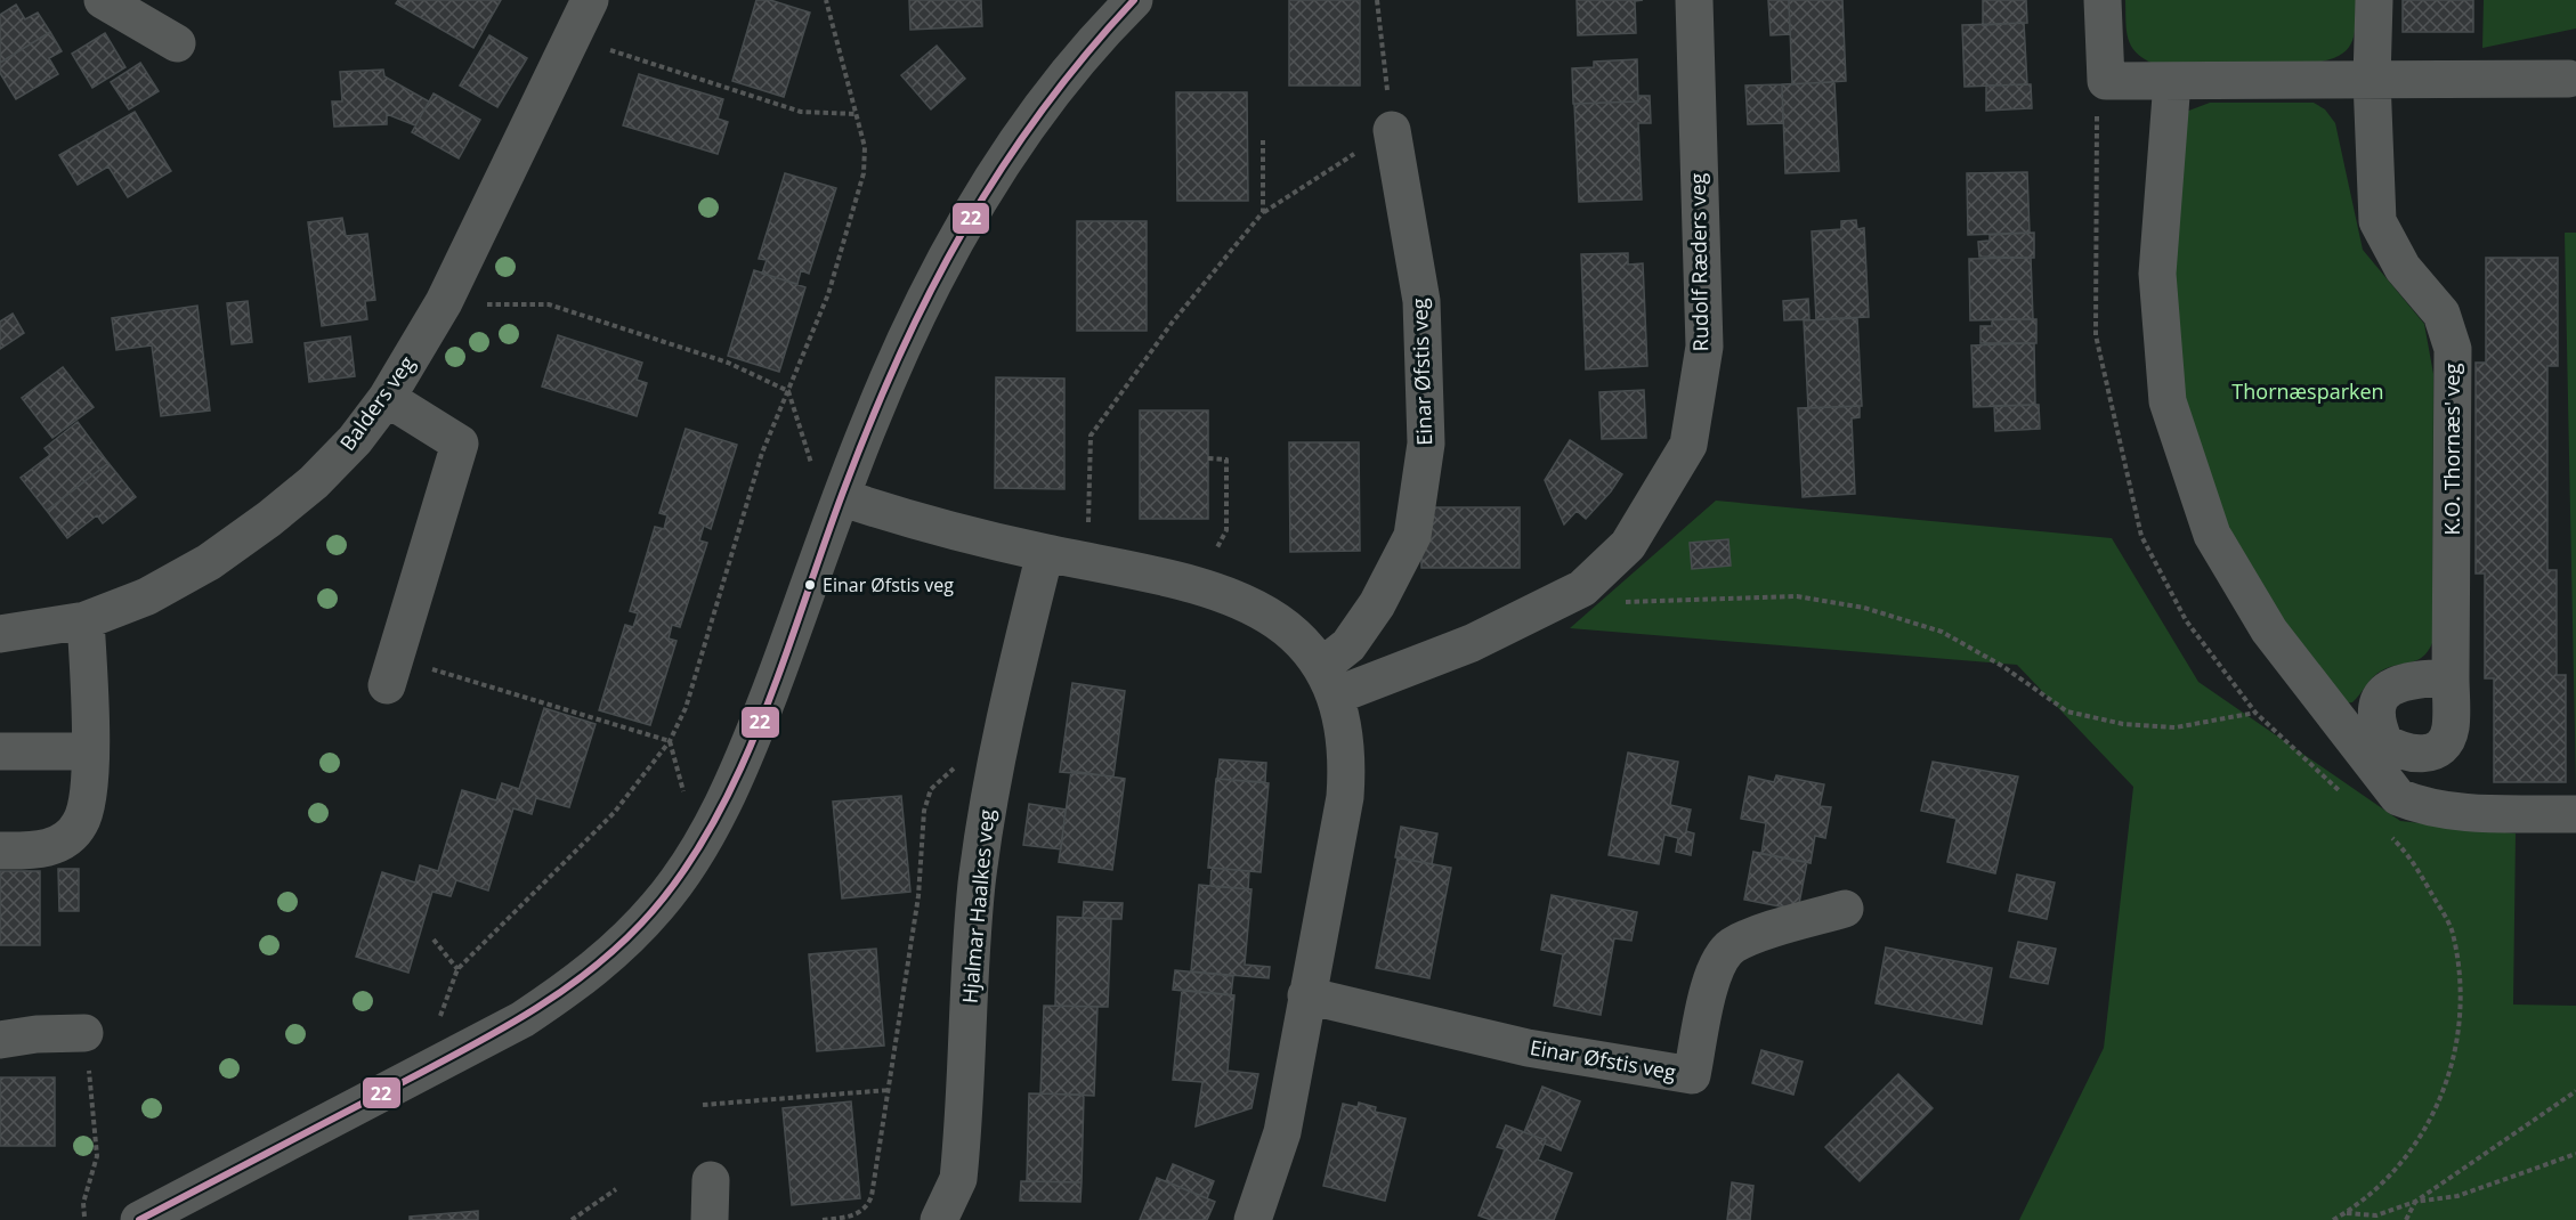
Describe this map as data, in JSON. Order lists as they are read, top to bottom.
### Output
{
  "streets": {
    "street": [
      "Rudolf Ræders veg",
      "Einar Øfstis veg",
      "Balders veg",
      "K.O. Thornæs' veg",
      "Hjalmar Haalkes veg"
    ]
  },
  "crossings": [
    ["Rudolf Ræders veg", "Einar Øfstis veg"]
  ],
  "parks": ["Thornæsparken"],
  "places": ["Einar Øfstis veg"],
  "lines": ["transit line 22"]
}
